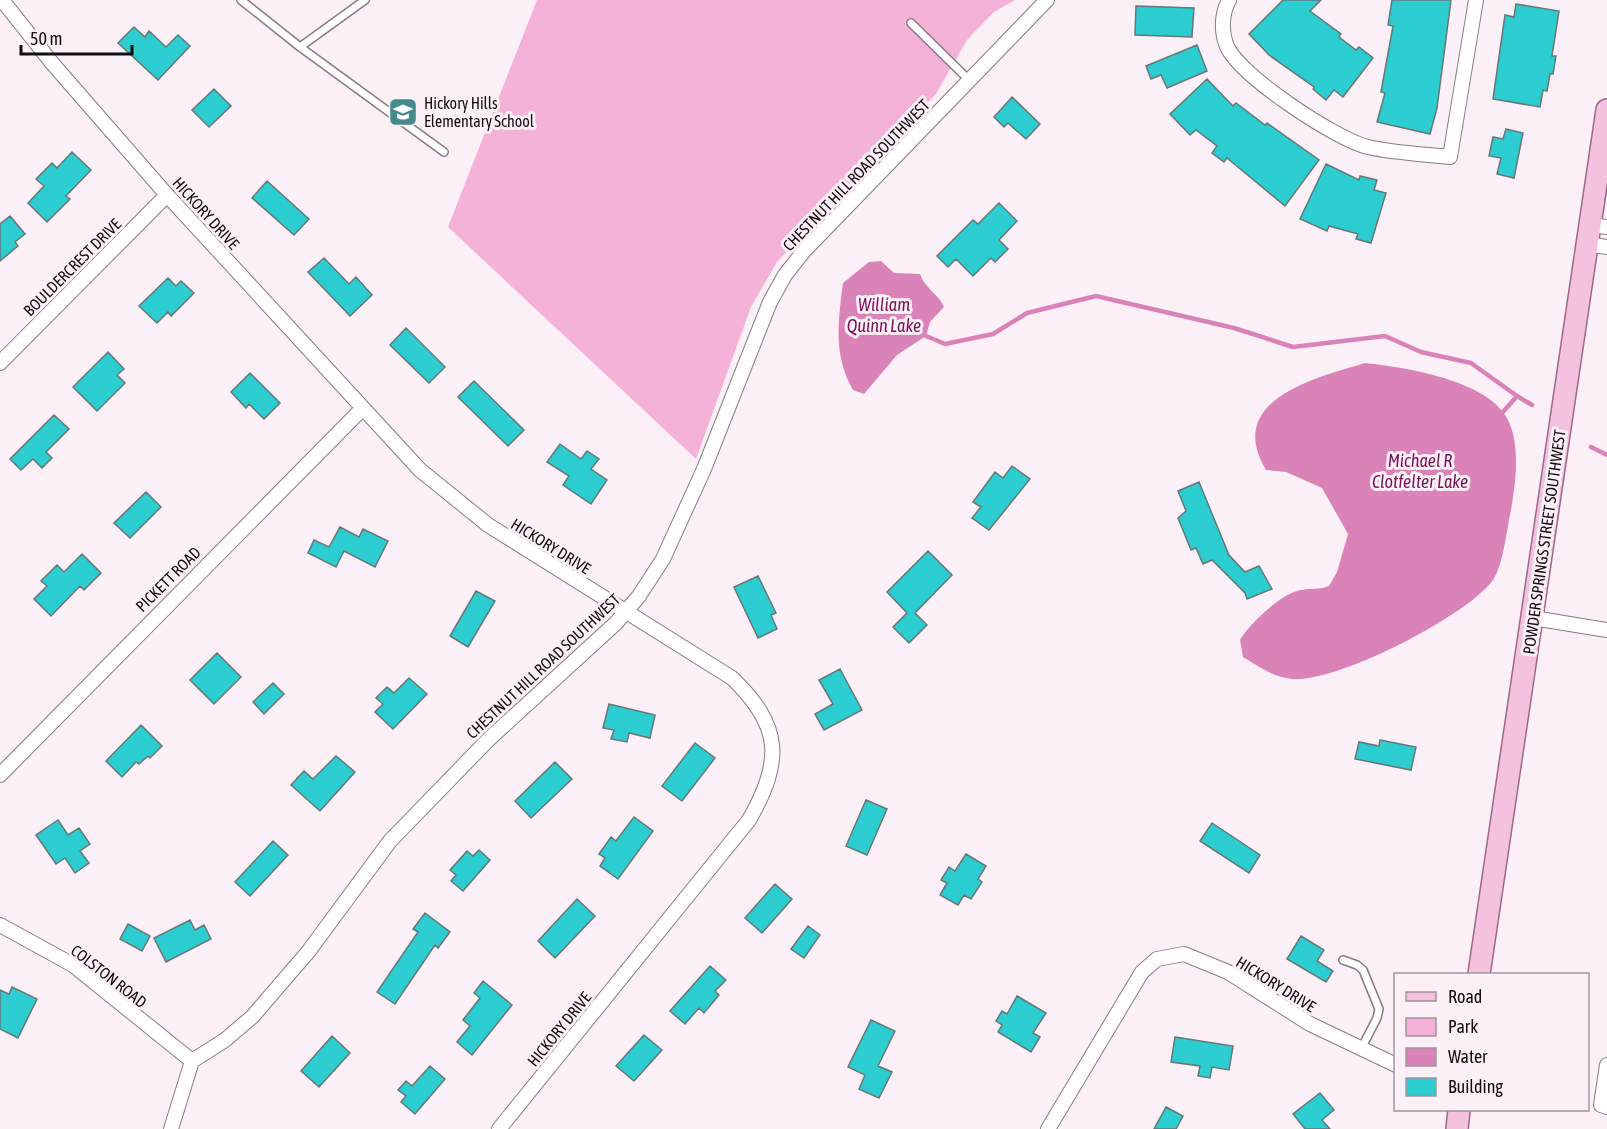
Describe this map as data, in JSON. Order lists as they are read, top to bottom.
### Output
{
  "streets": {
    "main road": ["POWDER SPRINGS STREET SOUTHWEST"],
    "street": [
      "CHESTNUT HILL ROAD SOUTHWEST",
      "HICKORY DRIVE",
      "BOULDERCREST DRIVE",
      "PICKETT ROAD",
      "COLSTON ROAD"
    ]
  },
  "crossings": [
    ["CHESTNUT HILL ROAD SOUTHWEST", "HICKORY DRIVE"],
    ["CHESTNUT HILL ROAD SOUTHWEST", "COLSTON ROAD"],
    ["HICKORY DRIVE", "BOULDERCREST DRIVE"],
    ["HICKORY DRIVE", "PICKETT ROAD"]
  ],
  "water": ["William Quinn Lake", "Michael R Clotfelter Lake"],
  "places": {
    "school or university": ["Hickory Hills Elementary School"]
  },
  "legend": [
    "Road",
    "Park",
    "Water",
    "Building"
  ],
  "scale_bar": "50 m"
}
